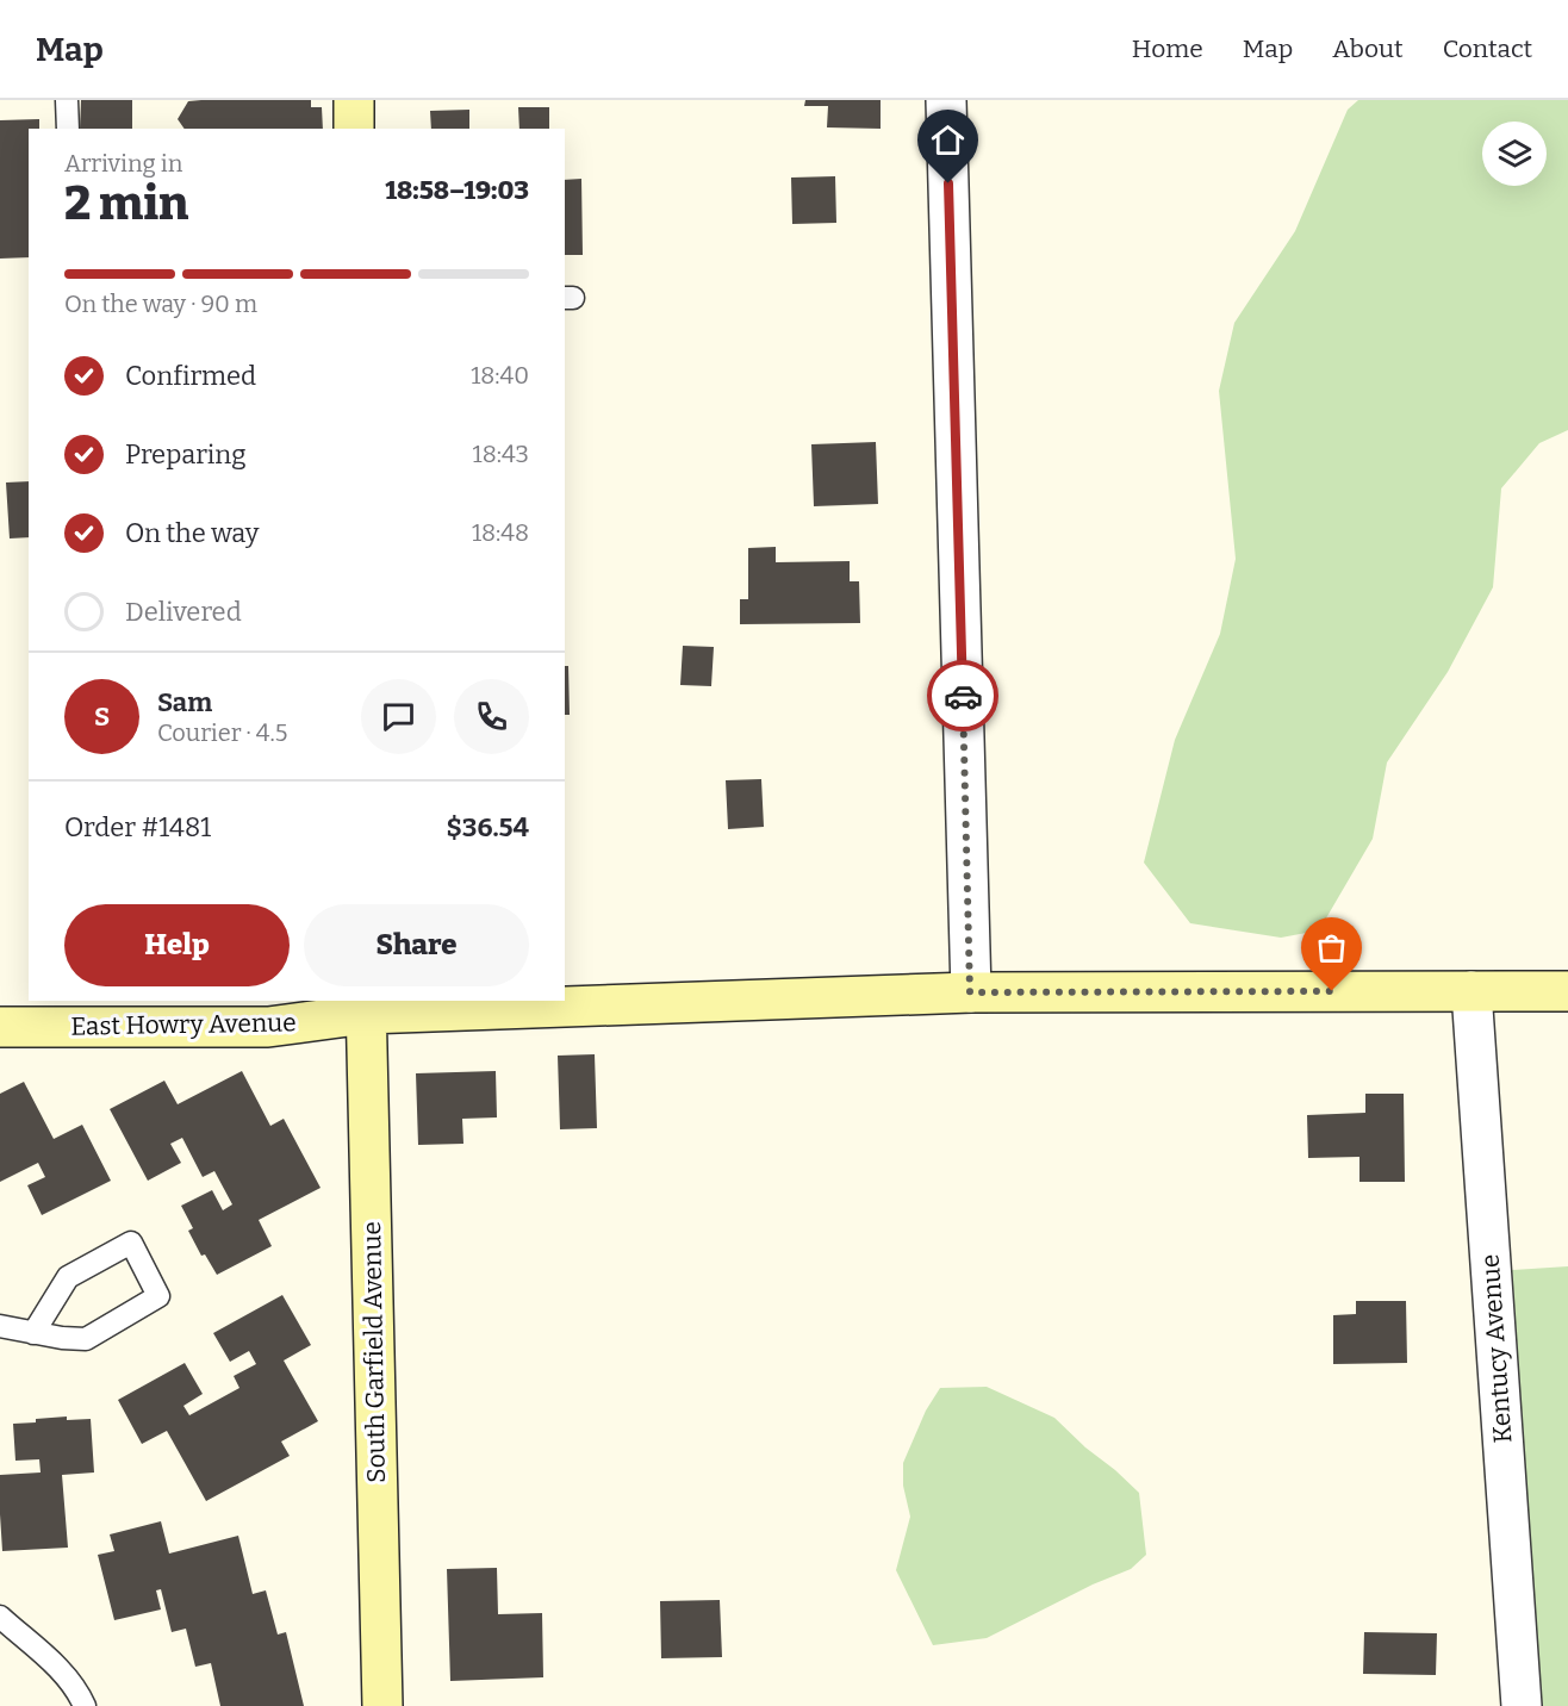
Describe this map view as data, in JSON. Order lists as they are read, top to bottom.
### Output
{
  "streets": {
    "street": ["East Howry Avenue", "Kentucy Avenue", "South Garfield Avenue"]
  },
  "crossings": [
    ["East Howry Avenue", "Kentucy Avenue"],
    ["East Howry Avenue", "South Garfield Avenue"]
  ],
  "page": {
    "header": "Map",
    "nav": [
      "Home",
      "Map",
      "About",
      "Contact"
    ],
    "heading": ["2 min", "Arriving in", "18:58–19:03"],
    "panel": [
      "Sam",
      "Courier · 4.5",
      "Order #1481",
      "$36.54"
    ],
    "bar": "On the way · 90 m",
    "list": [
      ["Confirmed", "18:40"],
      ["Preparing", "18:43"],
      ["On the way", "18:48"],
      "Delivered"
    ],
    "round": "S",
    "buttons": ["Help", "Share"]
  }
}
